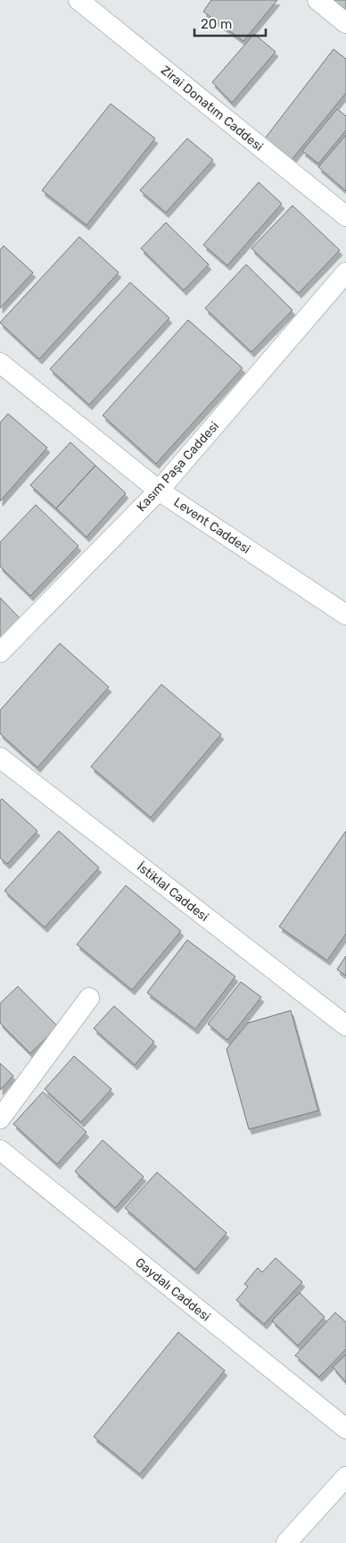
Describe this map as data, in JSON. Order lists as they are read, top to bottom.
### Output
{
  "streets": {
    "street": [
      "Zirai Donatım Caddesi",
      "Kasım Paşa Caddesi",
      "Levent Caddesi",
      "İstiklal Caddesi",
      "Gaydalı Caddesi"
    ]
  },
  "crossings": [
    ["Kasım Paşa Caddesi", "Levent Caddesi"]
  ],
  "scale_bar": "20 m"
}
